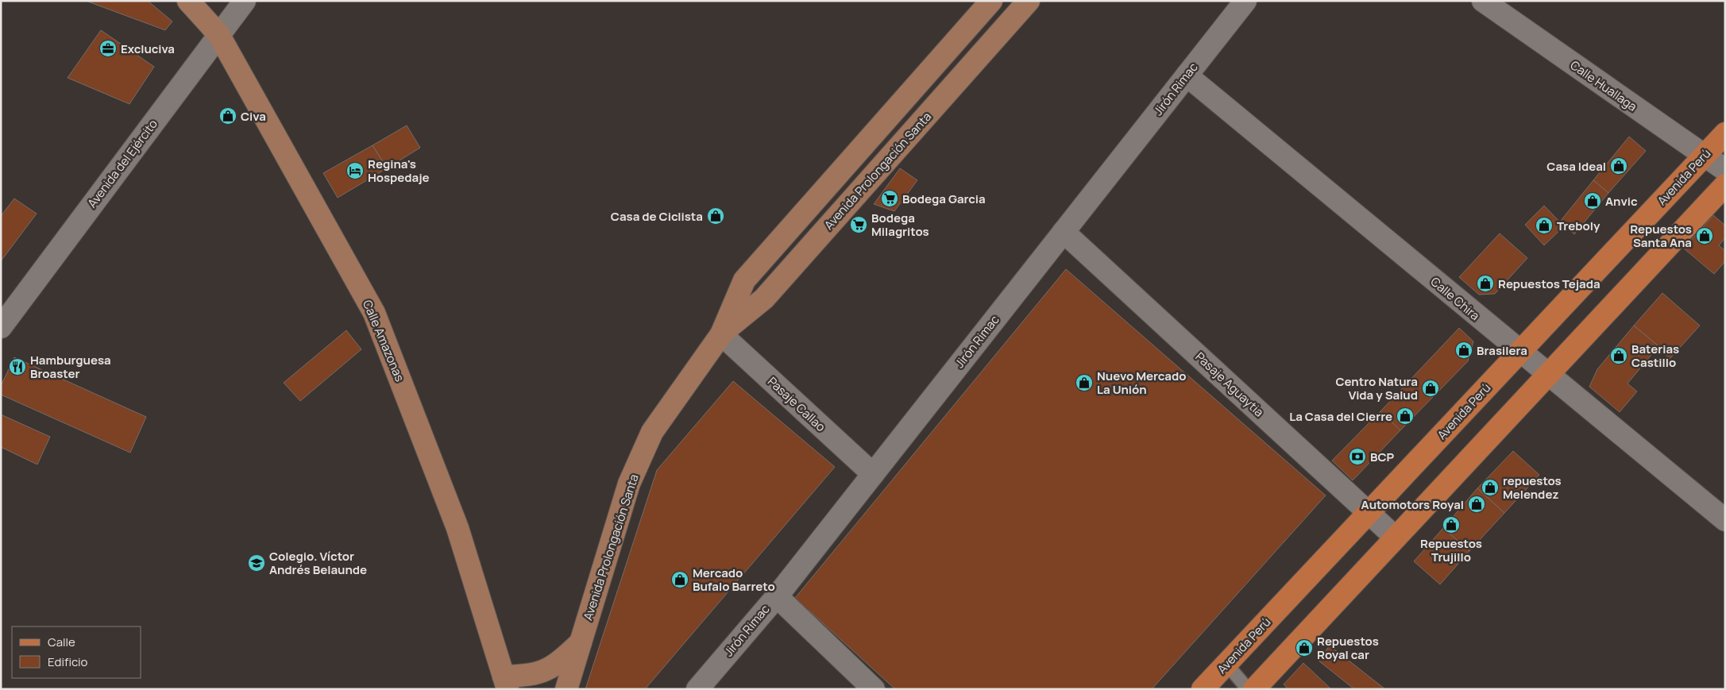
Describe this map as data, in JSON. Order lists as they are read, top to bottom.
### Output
{
  "streets": {
    "main road": ["Avenida Perú"],
    "street": [
      "Calle Huallaga",
      "Jirón Rimac",
      "Avenida del Ejército",
      "Avenida Prolongación Santa",
      "Calle Chira",
      "Calle Amazonas",
      "Pasaje Aguaytia",
      "Pasaje Callao"
    ]
  },
  "crossings": [
    ["Calle Huallaga", "Avenida Perú"],
    ["Jirón Rimac", "Calle Chira"],
    ["Jirón Rimac", "Pasaje Aguaytia"],
    ["Jirón Rimac", "Pasaje Callao"],
    ["Avenida del Ejército", "Calle Amazonas"],
    ["Avenida Prolongación Santa", "Pasaje Callao"],
    ["Avenida Perú", "Calle Chira"],
    ["Avenida Perú", "Pasaje Aguaytia"]
  ],
  "places": {
    "office": ["Excluciva"],
    "shop": [
      "Civa",
      "Casa Ideal",
      "Anvic",
      "Casa de Ciclista",
      "Treboly",
      "Repuestos Santa Ana",
      "Repuestos Tejada",
      "Brasilera",
      "Baterias Castillo",
      "Nuevo Mercado La Unión",
      "Centro Natura Vida y Salud",
      "La Casa del Cierre",
      "repuestos Melendez",
      "Automotors Royal",
      "Repuestos Trujillo",
      "Mercado Bufalo Barreto",
      "Repuestos Royal car"
    ],
    "hotel": ["Regina's Hospedaje"],
    "supermarket": ["Bodega Garcia", "Bodega Milagritos"],
    "restaurant": ["Hamburguesa Broaster"],
    "bank": ["BCP"],
    "school or university": ["Colegio. Víctor Andrés Belaunde"]
  },
  "legend": ["Calle", "Edificio"]
}
